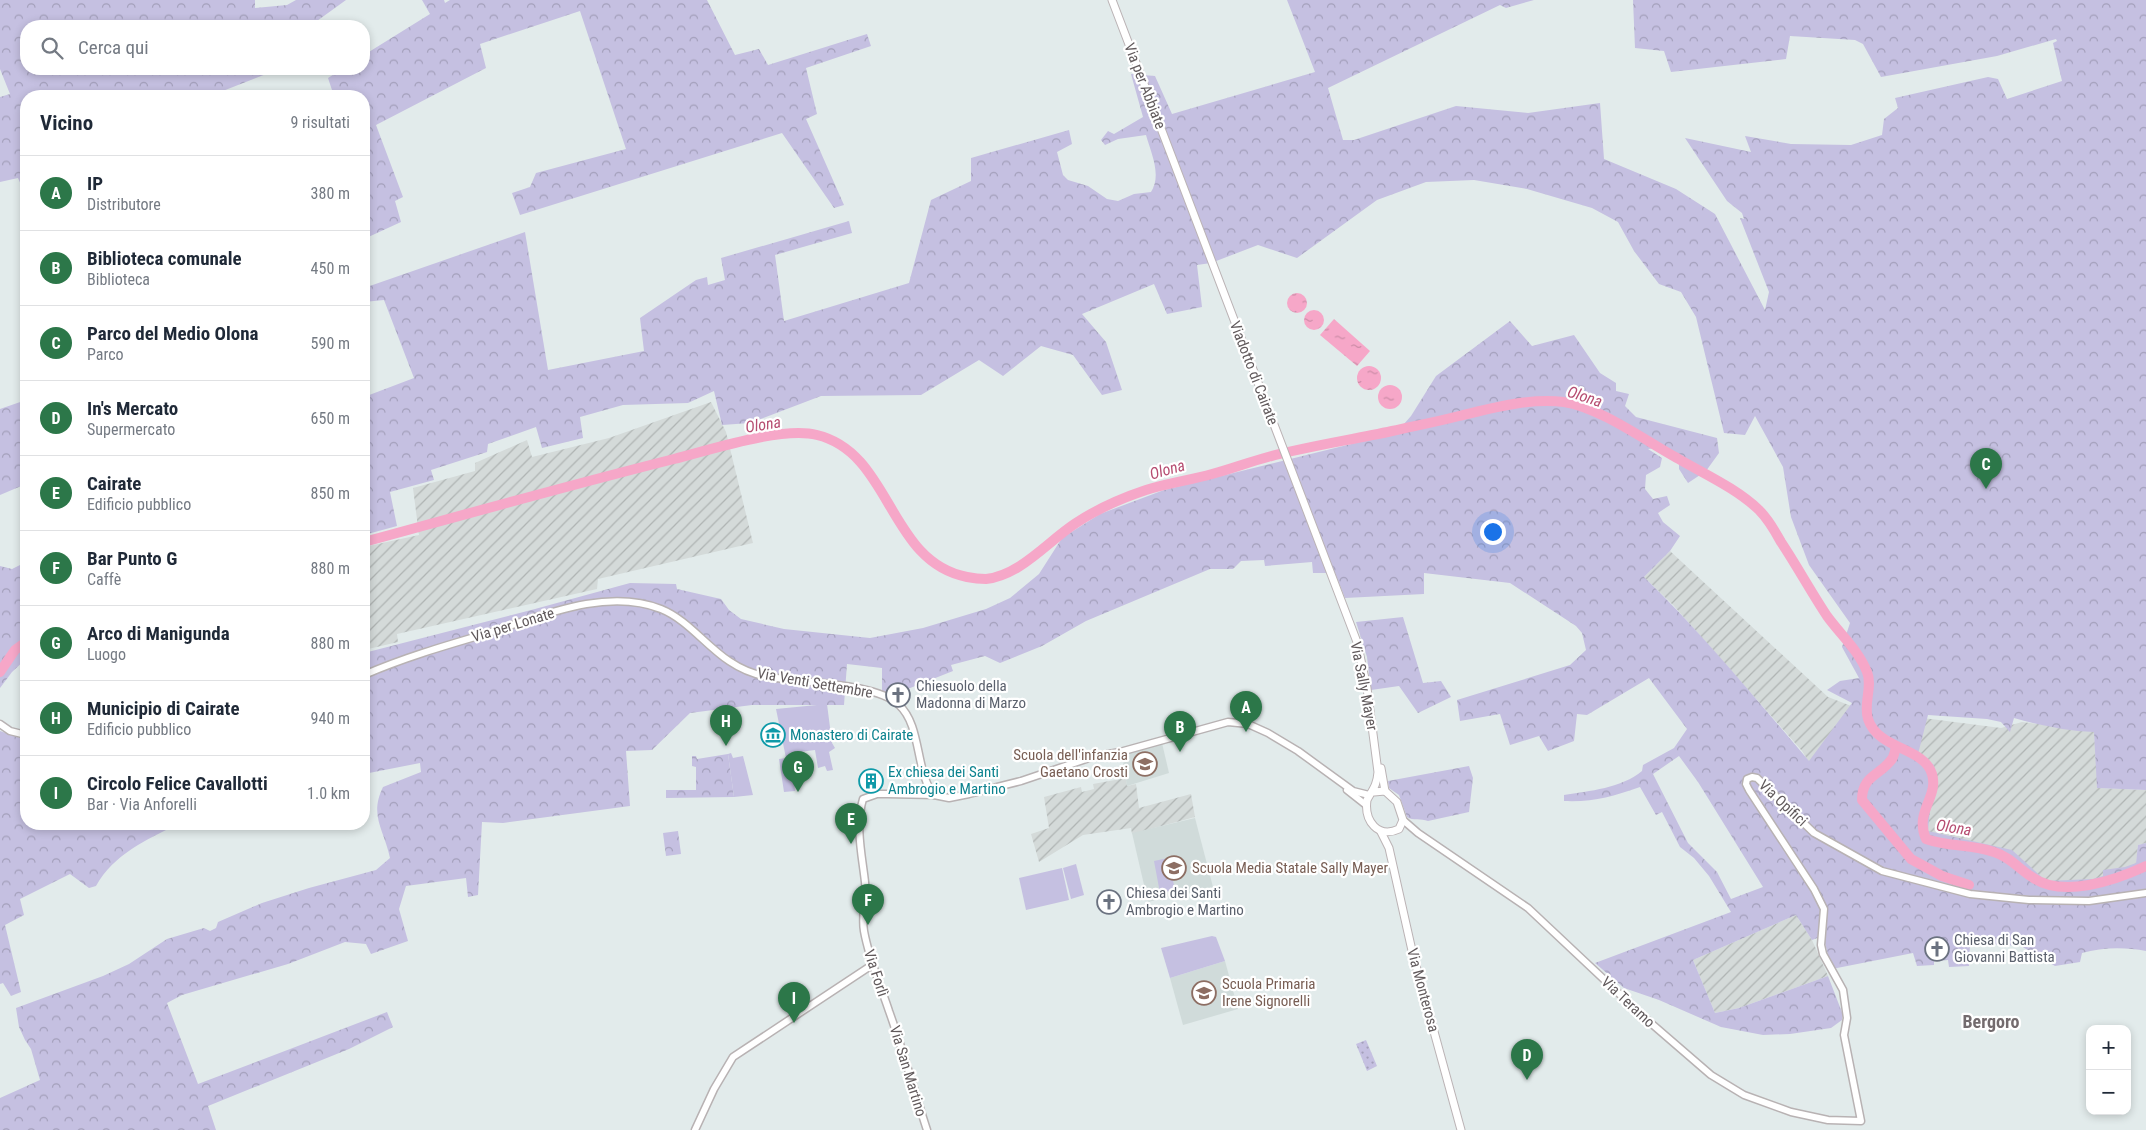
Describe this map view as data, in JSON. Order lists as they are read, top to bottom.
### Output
{
  "streets": {
    "main road": [
      "Via per Abbiate",
      "Viadotto di Cairate",
      "Via Sally Mayer",
      "Via Monterosa"
    ],
    "street": [
      "Via per Lonate",
      "Via Venti Settembre",
      "Via Opifici",
      "Via Forlì",
      "Via Teramo",
      "Via San Martino"
    ]
  },
  "crossings": [
    ["Via per Abbiate", "Viadotto di Cairate"],
    ["Viadotto di Cairate", "Via Sally Mayer"],
    ["Via per Lonate", "Via Venti Settembre"],
    ["Via Sally Mayer", "Via Monterosa"],
    ["Via Sally Mayer", "Via Teramo"],
    ["Via Opifici", "Via Teramo"],
    ["Via Forlì", "Via San Martino"],
    ["Via Monterosa", "Via Teramo"]
  ],
  "districts": ["Bergoro"],
  "water": ["Olona"],
  "places": {
    "church": ["Chiesuolo della Madonna di Marzo", "Chiesa dei Santi Ambrogio e Martino", "Chiesa di San Giovanni Battista"],
    "museum": ["Monastero di Cairate"],
    "school or university": ["Scuola dell'infanzia Gaetano Crosti", "Scuola Media Statale Sally Mayer", "Scuola Primaria Irene Signorelli"],
    "building": ["Ex chiesa dei Santi Ambrogio e Martino"]
  },
  "page": {
    "search": "Cerca qui",
    "heading": ["Vicino", "9 risultati"],
    "list": [
      {
        "mark": "A",
        "name": "IP",
        "note": "Distributore",
        "value": "380 m"
      },
      {
        "mark": "B",
        "name": "Biblioteca comunale",
        "note": "Biblioteca",
        "value": "450 m"
      },
      {
        "mark": "C",
        "name": "Parco del Medio Olona",
        "note": "Parco",
        "value": "590 m"
      },
      {
        "mark": "D",
        "name": "In's Mercato",
        "note": "Supermercato",
        "value": "650 m"
      },
      {
        "mark": "E",
        "name": "Cairate",
        "note": "Edificio pubblico",
        "value": "850 m"
      },
      {
        "mark": "F",
        "name": "Bar Punto G",
        "note": "Caffè",
        "value": "880 m"
      },
      {
        "mark": "G",
        "name": "Arco di Manigunda",
        "note": "Luogo",
        "value": "880 m"
      },
      {
        "mark": "H",
        "name": "Municipio di Cairate",
        "note": "Edificio pubblico",
        "value": "940 m"
      },
      {
        "mark": "I",
        "name": "Circolo Felice Cavallotti",
        "note": "Bar · Via Anforelli",
        "value": "1.0 km"
      }
    ],
    "pins": [
      "C",
      "A",
      "H",
      "B",
      "G",
      "E",
      "F",
      "I",
      "D"
    ],
    "map_buttons": ["+", "−"]
  }
}
